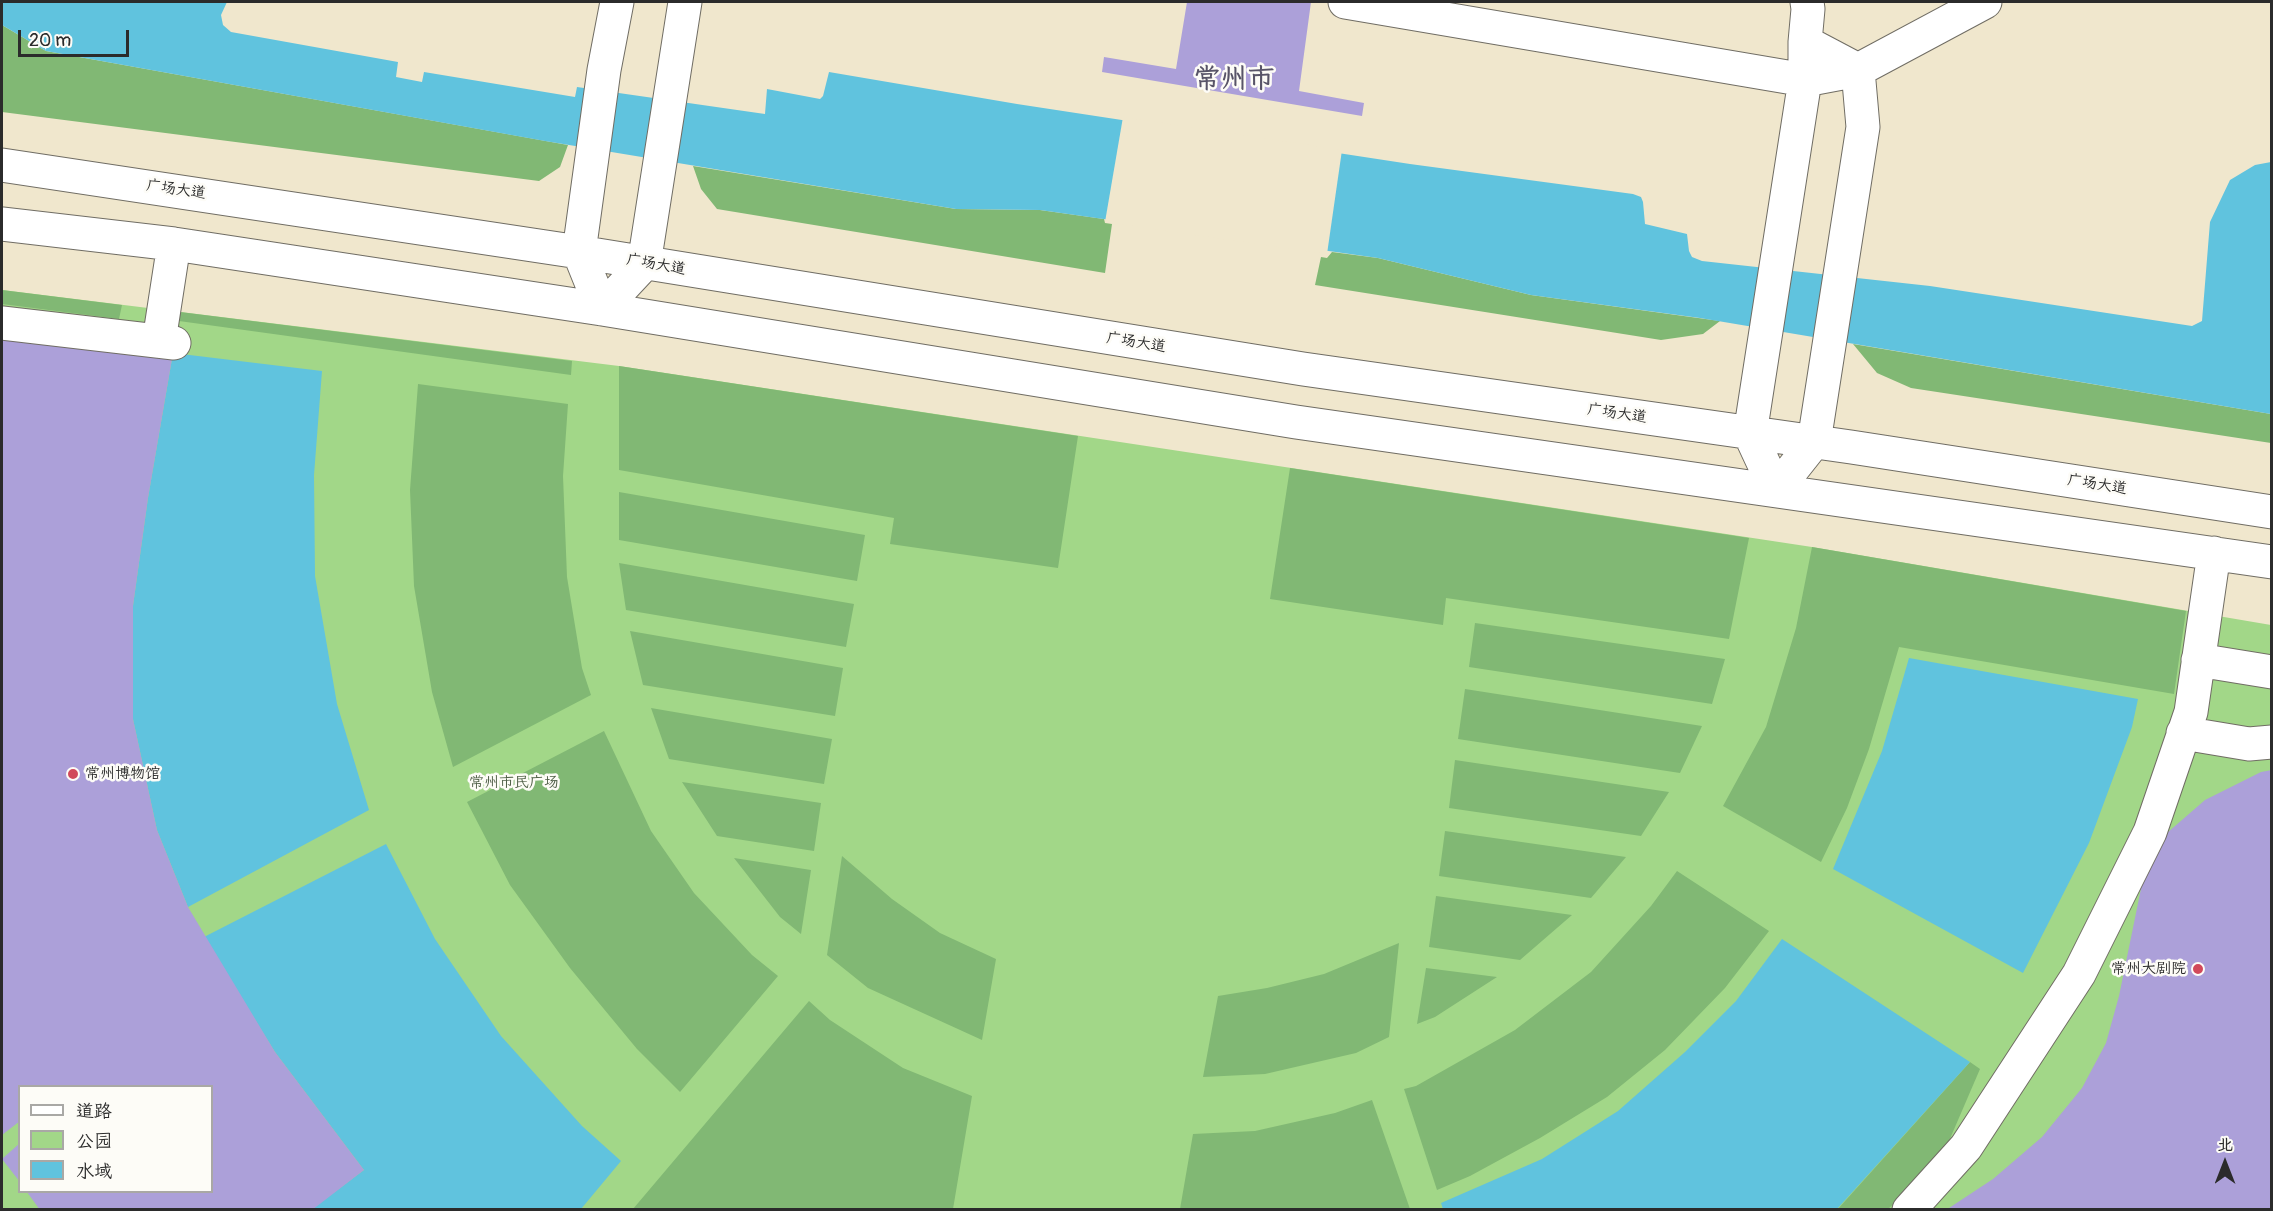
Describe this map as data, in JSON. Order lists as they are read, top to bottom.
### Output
{
  "streets": {
    "street": ["广场大道"]
  },
  "districts": ["常州市"],
  "parks": ["常州市民广场"],
  "places": ["常州博物馆", "常州大剧院"],
  "legend": ["道路", "公园", "水域"],
  "scale_bar": "20 m",
  "north": "top"
}
